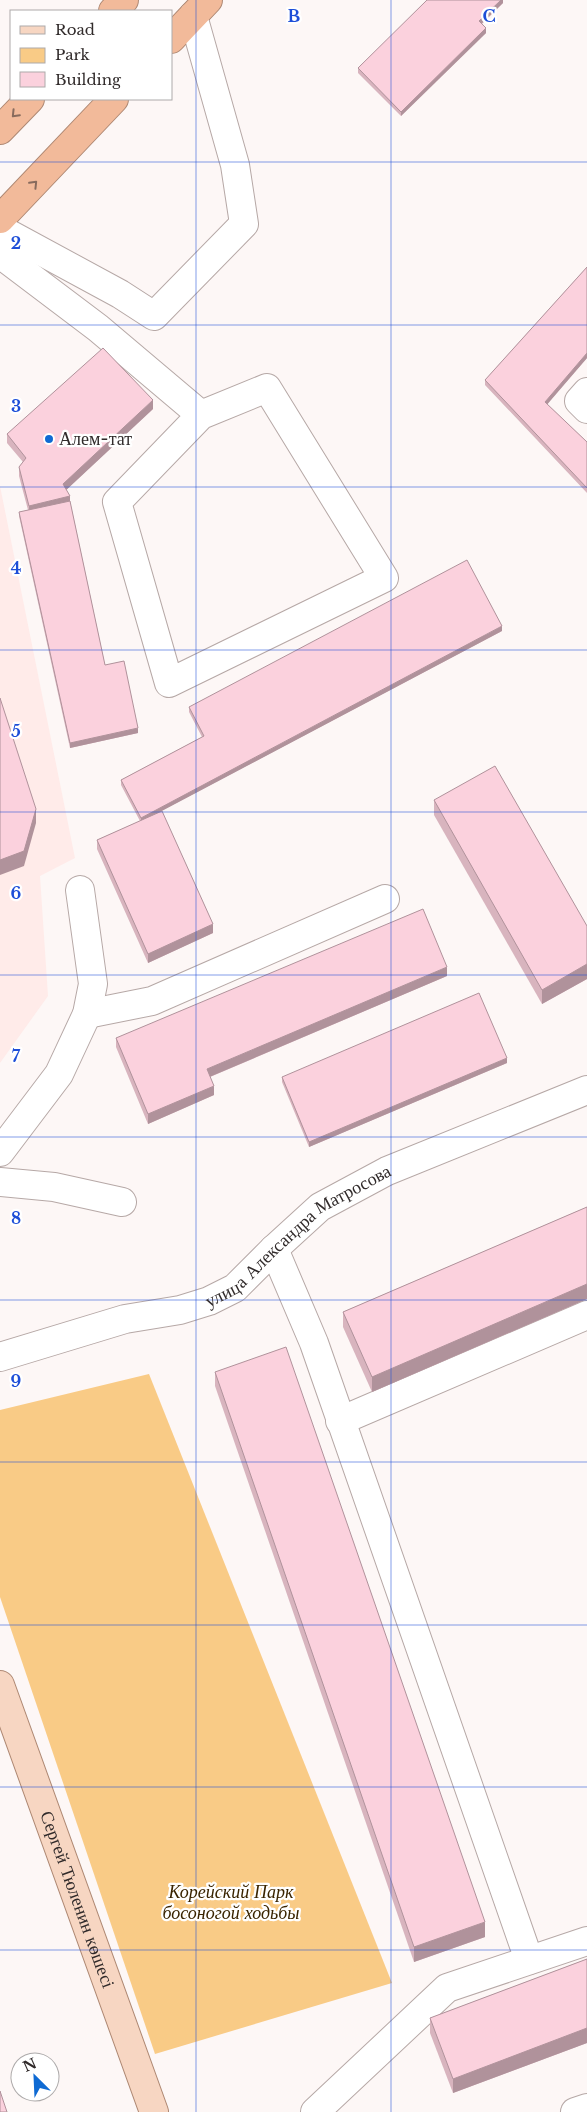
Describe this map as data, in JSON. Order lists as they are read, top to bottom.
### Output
{
  "streets": {
    "main road": ["Сергей Тюленин көшесі"],
    "street": ["улица Александра Матросова"]
  },
  "parks": ["Корейский Парк босоногой ходьбы"],
  "places": ["Алем-тат"],
  "legend": ["Road", "Park", "Building"],
  "north": "top left",
  "grid": {
    "columns": ["B", "C"],
    "rows": [
      "2",
      "3",
      "4",
      "5",
      "6",
      "7",
      "8",
      "9"
    ]
  }
}
